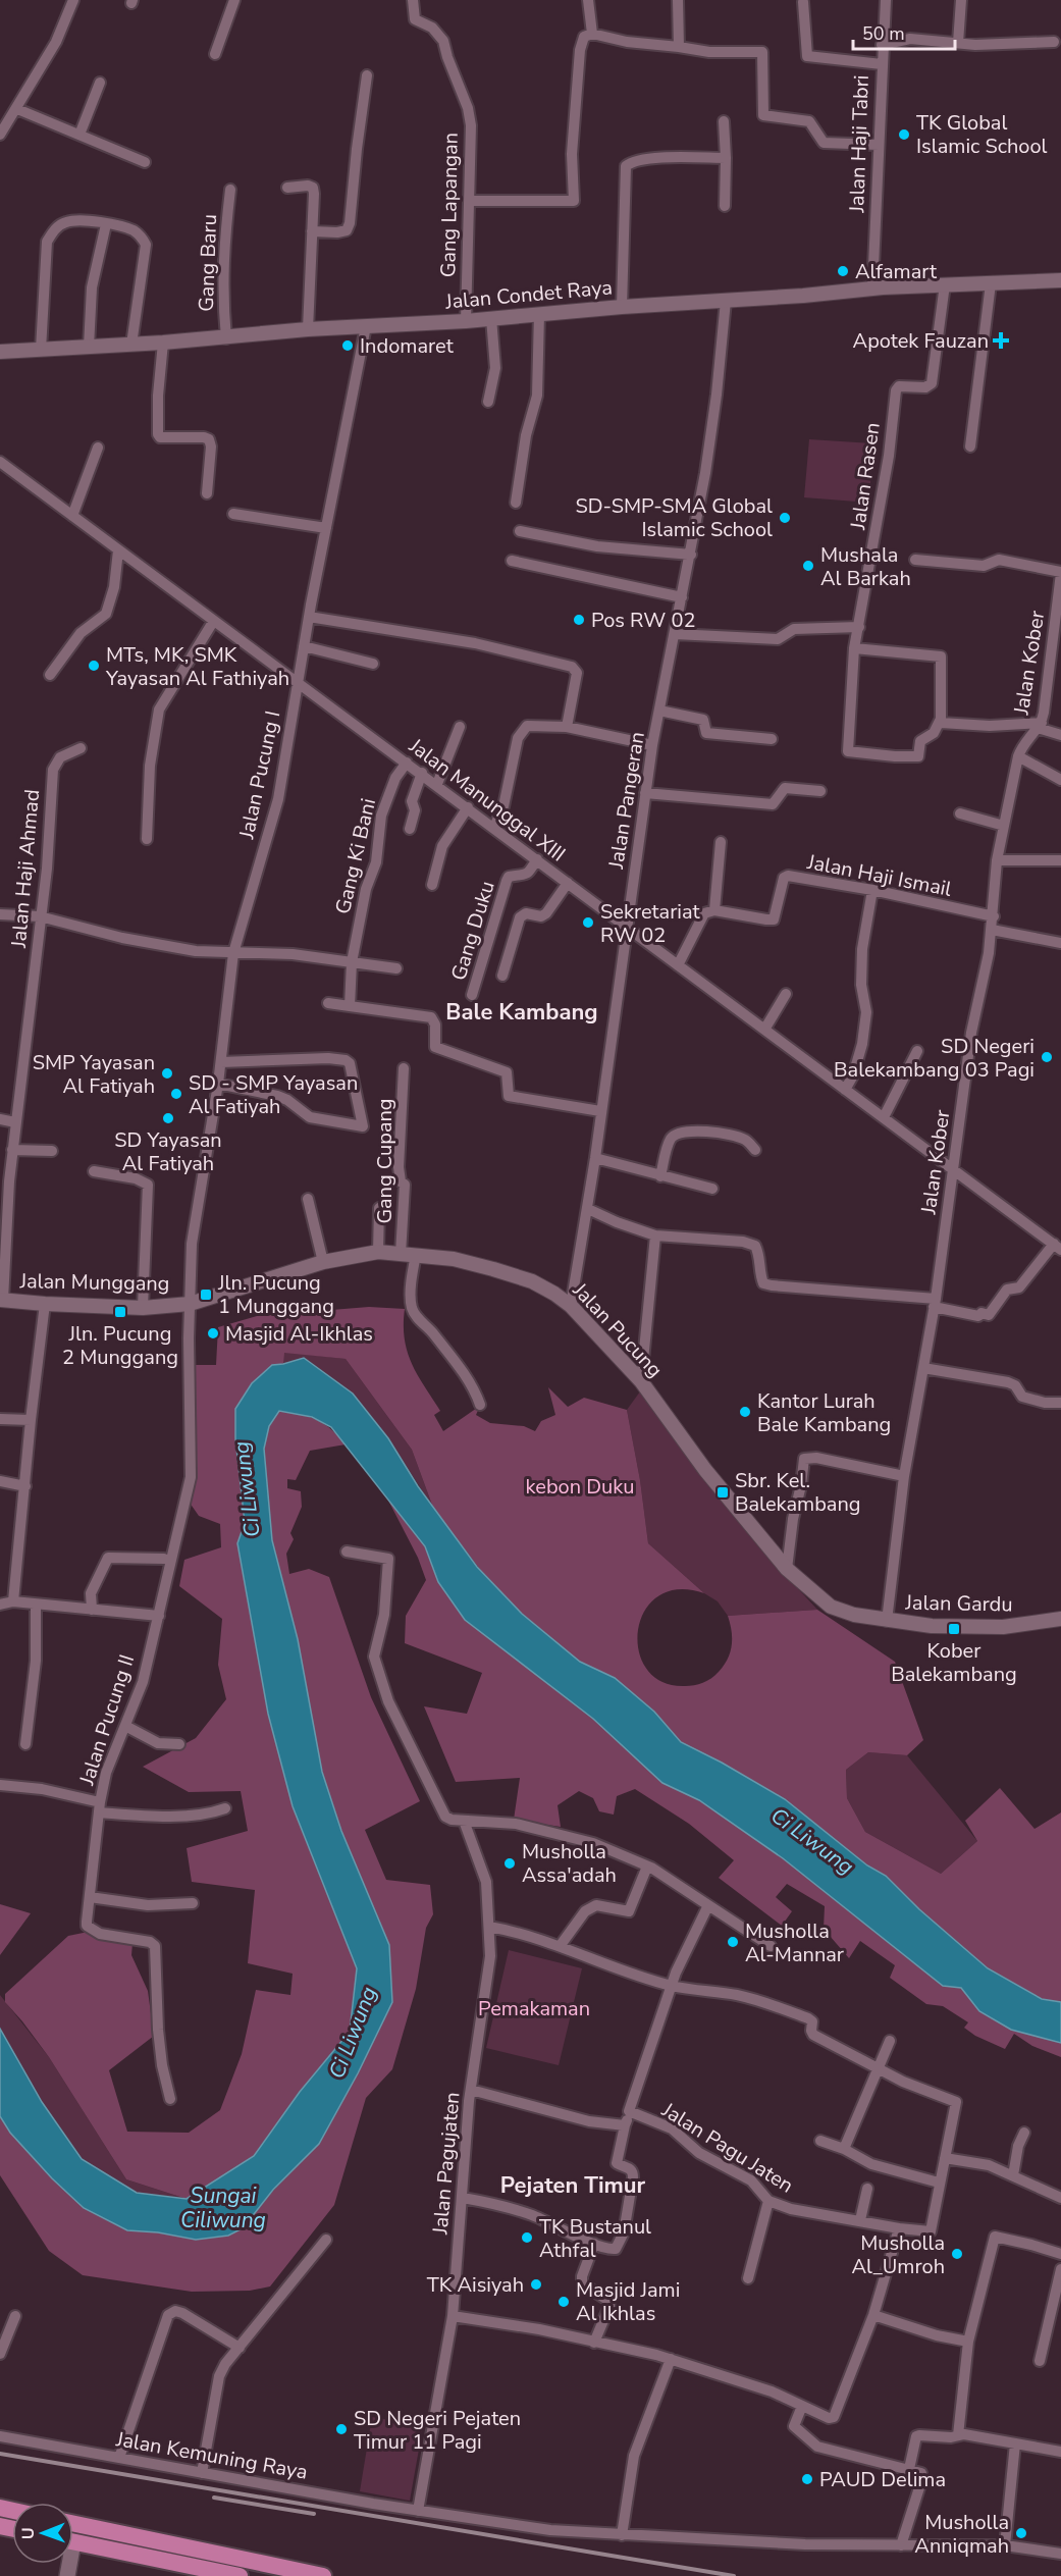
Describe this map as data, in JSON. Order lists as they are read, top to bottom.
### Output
{
  "streets": {
    "street": [
      "Jalan Haji Tabri",
      "Gang Lapangan",
      "Gang Baru",
      "Jalan Condet Raya",
      "Jalan Rasen",
      "Jalan Kober",
      "Jalan Pucung I",
      "Jalan Manunggal XIII",
      "Jalan Pangeran",
      "Gang Ki Bani",
      "Jalan Haji Ahmad",
      "Jalan Haji Ismail",
      "Gang Duku",
      "Gang Cupang",
      "Jalan Munggang",
      "Jalan Pucung",
      "Jalan Gardu",
      "Jalan Pucung II",
      "Jalan Pagu Jaten",
      "Jalan Pagujaten",
      "Jalan Kemuning Raya"
    ]
  },
  "crossings": [
    ["Jalan Haji Tabri", "Jalan Condet Raya"],
    ["Gang Lapangan", "Jalan Condet Raya"],
    ["Gang Baru", "Jalan Condet Raya"],
    ["Jalan Condet Raya", "Jalan Rasen"],
    ["Jalan Condet Raya", "Jalan Pucung I"],
    ["Jalan Condet Raya", "Jalan Pangeran"],
    ["Jalan Kober", "Jalan Manunggal XIII"],
    ["Jalan Kober", "Jalan Haji Ismail"],
    ["Jalan Kober", "Jalan Pucung"],
    ["Jalan Kober", "Jalan Gardu"],
    ["Jalan Pucung I", "Jalan Manunggal XIII"],
    ["Jalan Pucung I", "Jalan Munggang"],
    ["Jalan Pucung I", "Jalan Pucung"],
    ["Jalan Pucung I", "Jalan Pucung II"],
    ["Jalan Manunggal XIII", "Jalan Pangeran"],
    ["Jalan Manunggal XIII", "Gang Ki Bani"],
    ["Jalan Manunggal XIII", "Gang Duku"],
    ["Jalan Pangeran", "Jalan Pucung"],
    ["Jalan Haji Ahmad", "Jalan Munggang"],
    ["Gang Cupang", "Jalan Pucung"],
    ["Jalan Munggang", "Jalan Pucung"],
    ["Jalan Munggang", "Jalan Pucung II"],
    ["Jalan Pucung", "Jalan Gardu"],
    ["Jalan Pucung", "Jalan Pucung II"],
    ["Jalan Pagujaten", "Jalan Kemuning Raya"]
  ],
  "districts": ["Bale Kambang", "Pejaten Timur"],
  "water": ["Ci Liwung", "Sungai Ciliwung"],
  "parks": ["kebon Duku", "Pemakaman"],
  "places": {
    "other": [
      "TK Global Islamic School",
      "Alfamart",
      "Indomaret",
      "SD-SMP-SMA Global Islamic School",
      "Mushala Al Barkah",
      "Pos RW 02",
      "MTs, MK, SMK Yayasan Al Fathiyah",
      "Sekretariat RW 02",
      "SD Negeri Balekambang 03 Pagi",
      "SMP Yayasan Al Fatiyah",
      "SD - SMP Yayasan Al Fatiyah",
      "SD Yayasan Al Fatiyah",
      "Masjid Al-Ikhlas",
      "Kantor Lurah Bale Kambang",
      "Musholla Assa'adah",
      "Musholla Al-Mannar",
      "TK Bustanul Athfal",
      "Musholla Al_Umroh",
      "TK Aisiyah",
      "Masjid Jami Al Ikhlas",
      "SD Negeri Pejaten Timur 11 Pagi",
      "PAUD Delima",
      "Musholla Anniqmah"
    ],
    "health": ["Apotek Fauzan"],
    "transit": [
      "Jln. Pucung 1 Munggang",
      "Jln. Pucung 2 Munggang",
      "Sbr. Kel. Balekambang",
      "Kober Balekambang"
    ]
  },
  "scale_bar": "50 m",
  "north": "left"
}
